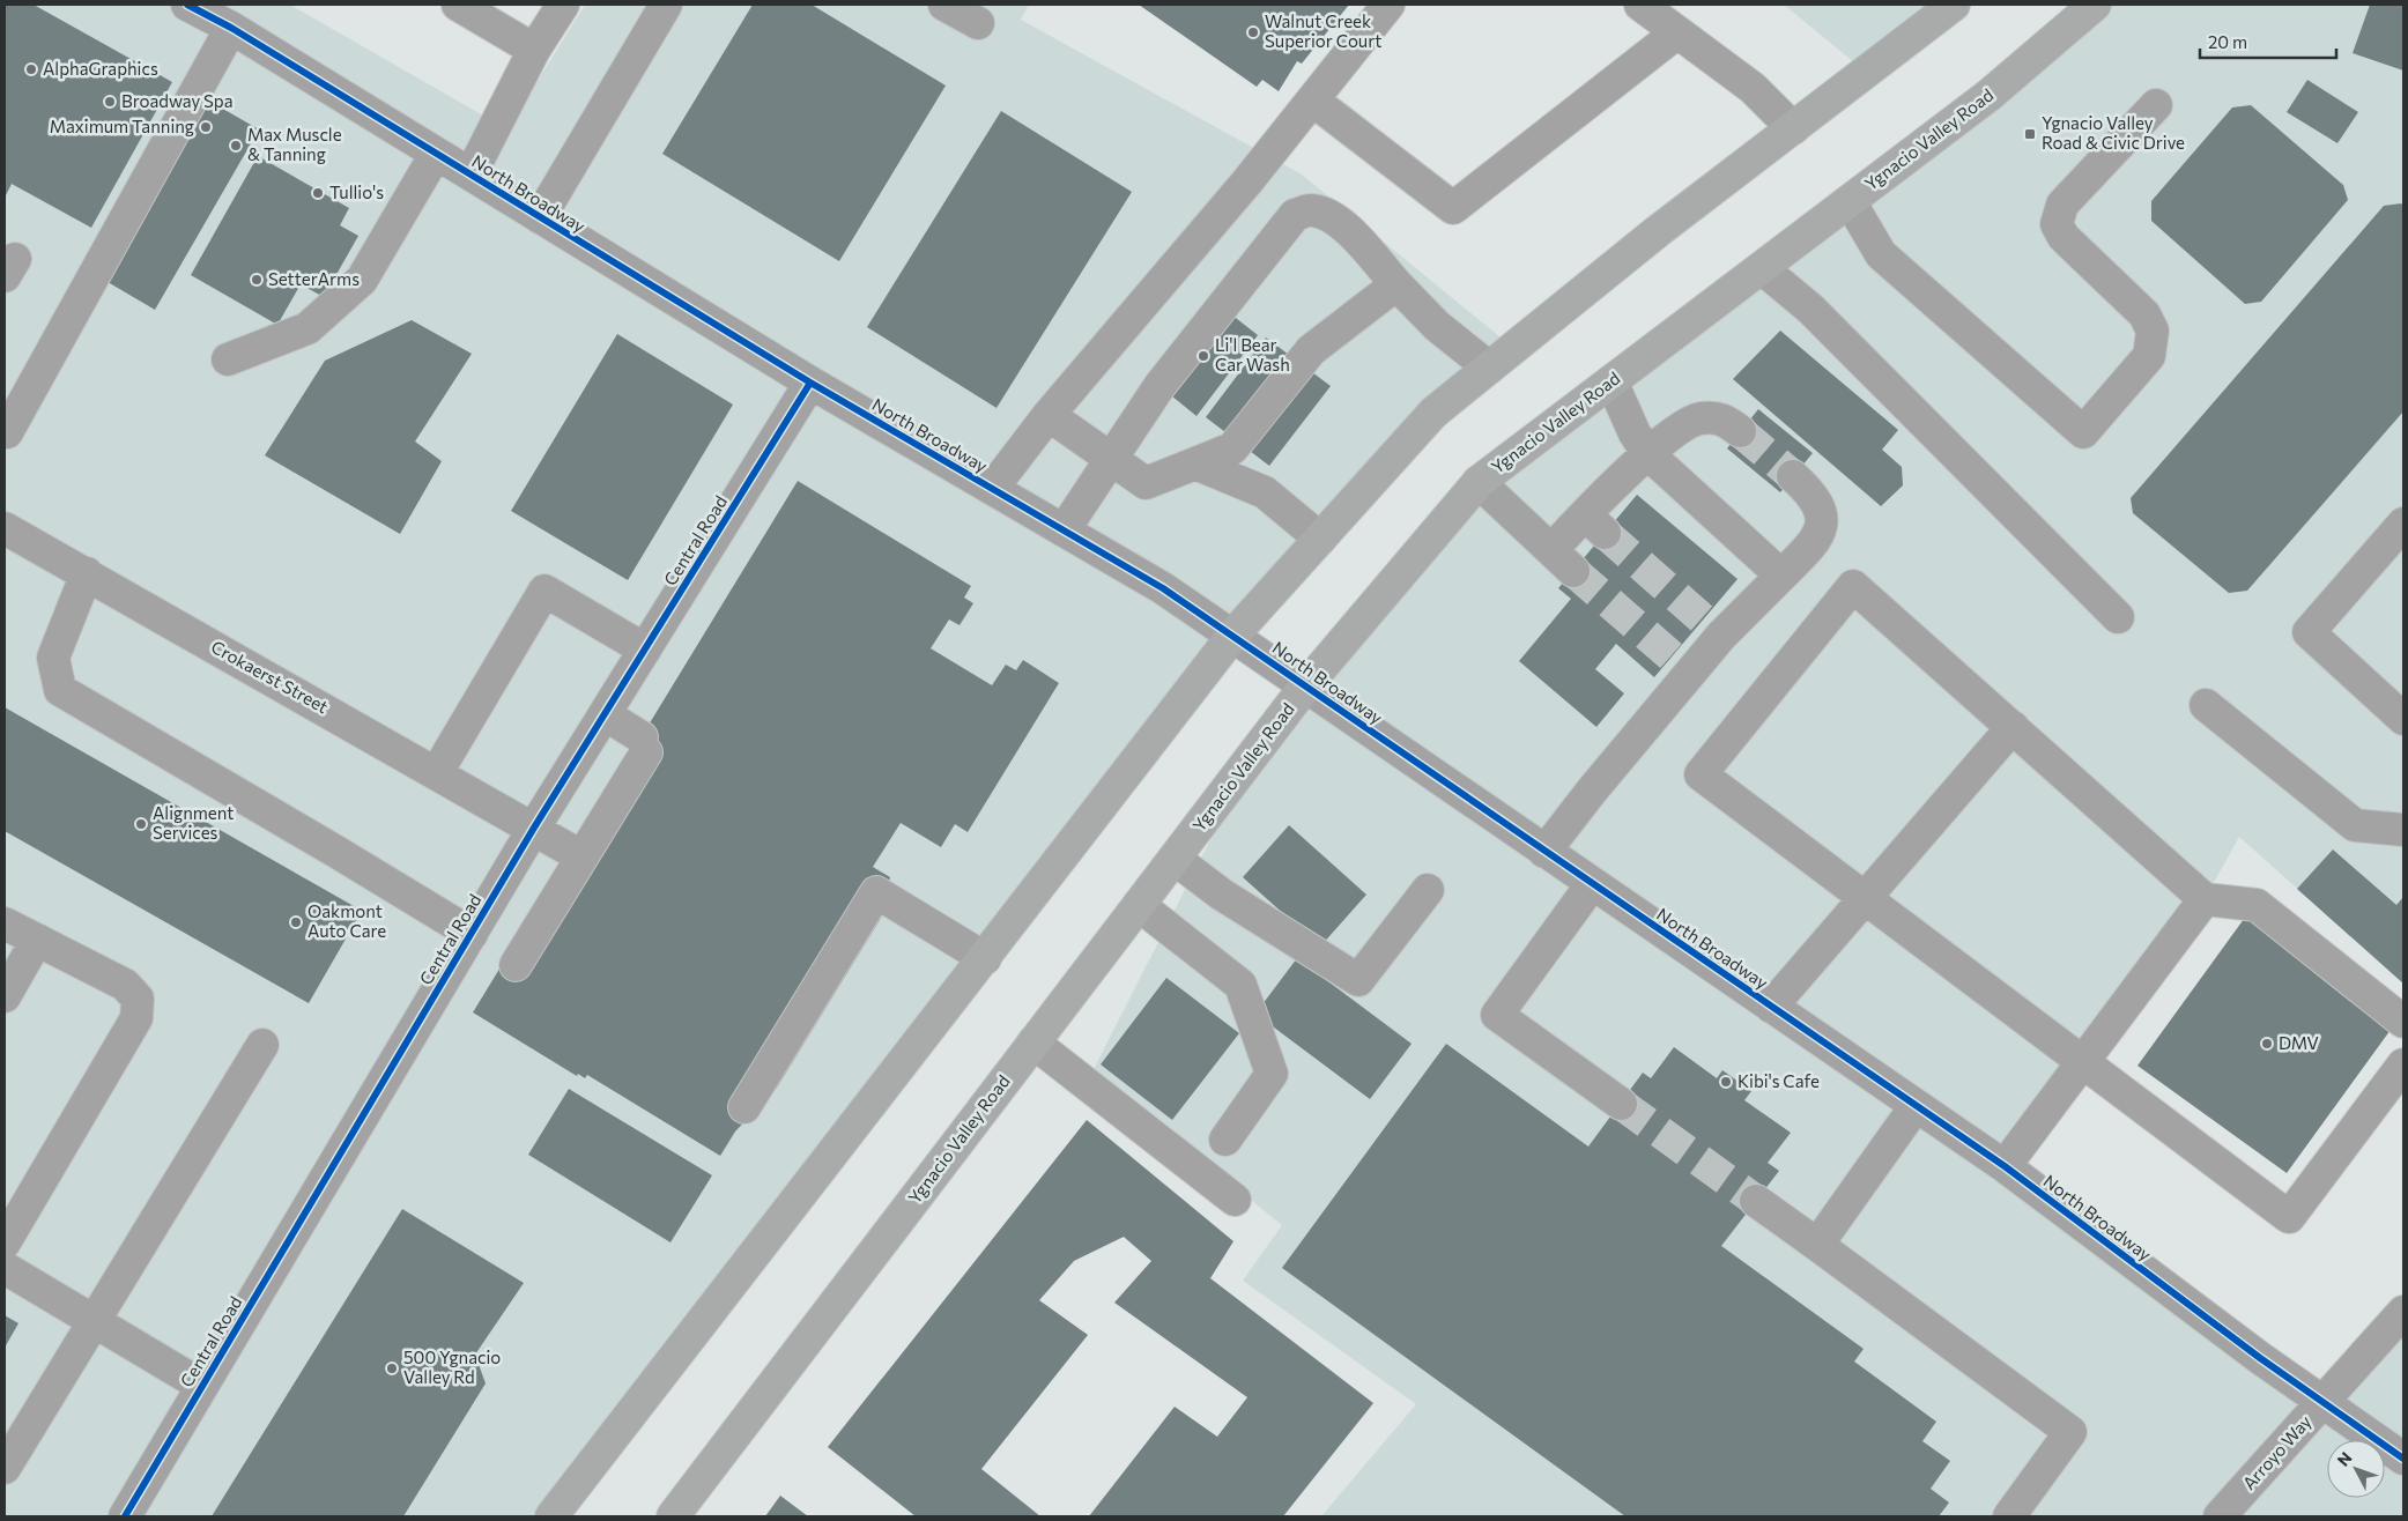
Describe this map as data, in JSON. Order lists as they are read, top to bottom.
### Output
{
  "streets": {
    "highway": ["Ygnacio Valley Road"],
    "street": [
      "North Broadway",
      "Central Road",
      "Crokaerst Street",
      "Arroyo Way"
    ]
  },
  "crossings": [
    ["Ygnacio Valley Road", "North Broadway"],
    ["North Broadway", "Central Road"],
    ["North Broadway", "Arroyo Way"],
    ["Central Road", "Crokaerst Street"]
  ],
  "places": {
    "other": [
      "Walnut Creek Superior Court",
      "AlphaGraphics",
      "Broadway Spa",
      "Maximum Tanning",
      "Max Muscle & Tanning",
      "Tullio's",
      "SetterArms",
      "Li'l Bear Car Wash",
      "Alignment Services",
      "Oakmont Auto Care",
      "DMV",
      "Kibi's Cafe",
      "500 Ygnacio Valley Rd"
    ],
    "transit": ["Ygnacio Valley Road & Civic Drive"]
  },
  "scale_bar": "20 m",
  "north": "top left"
}
